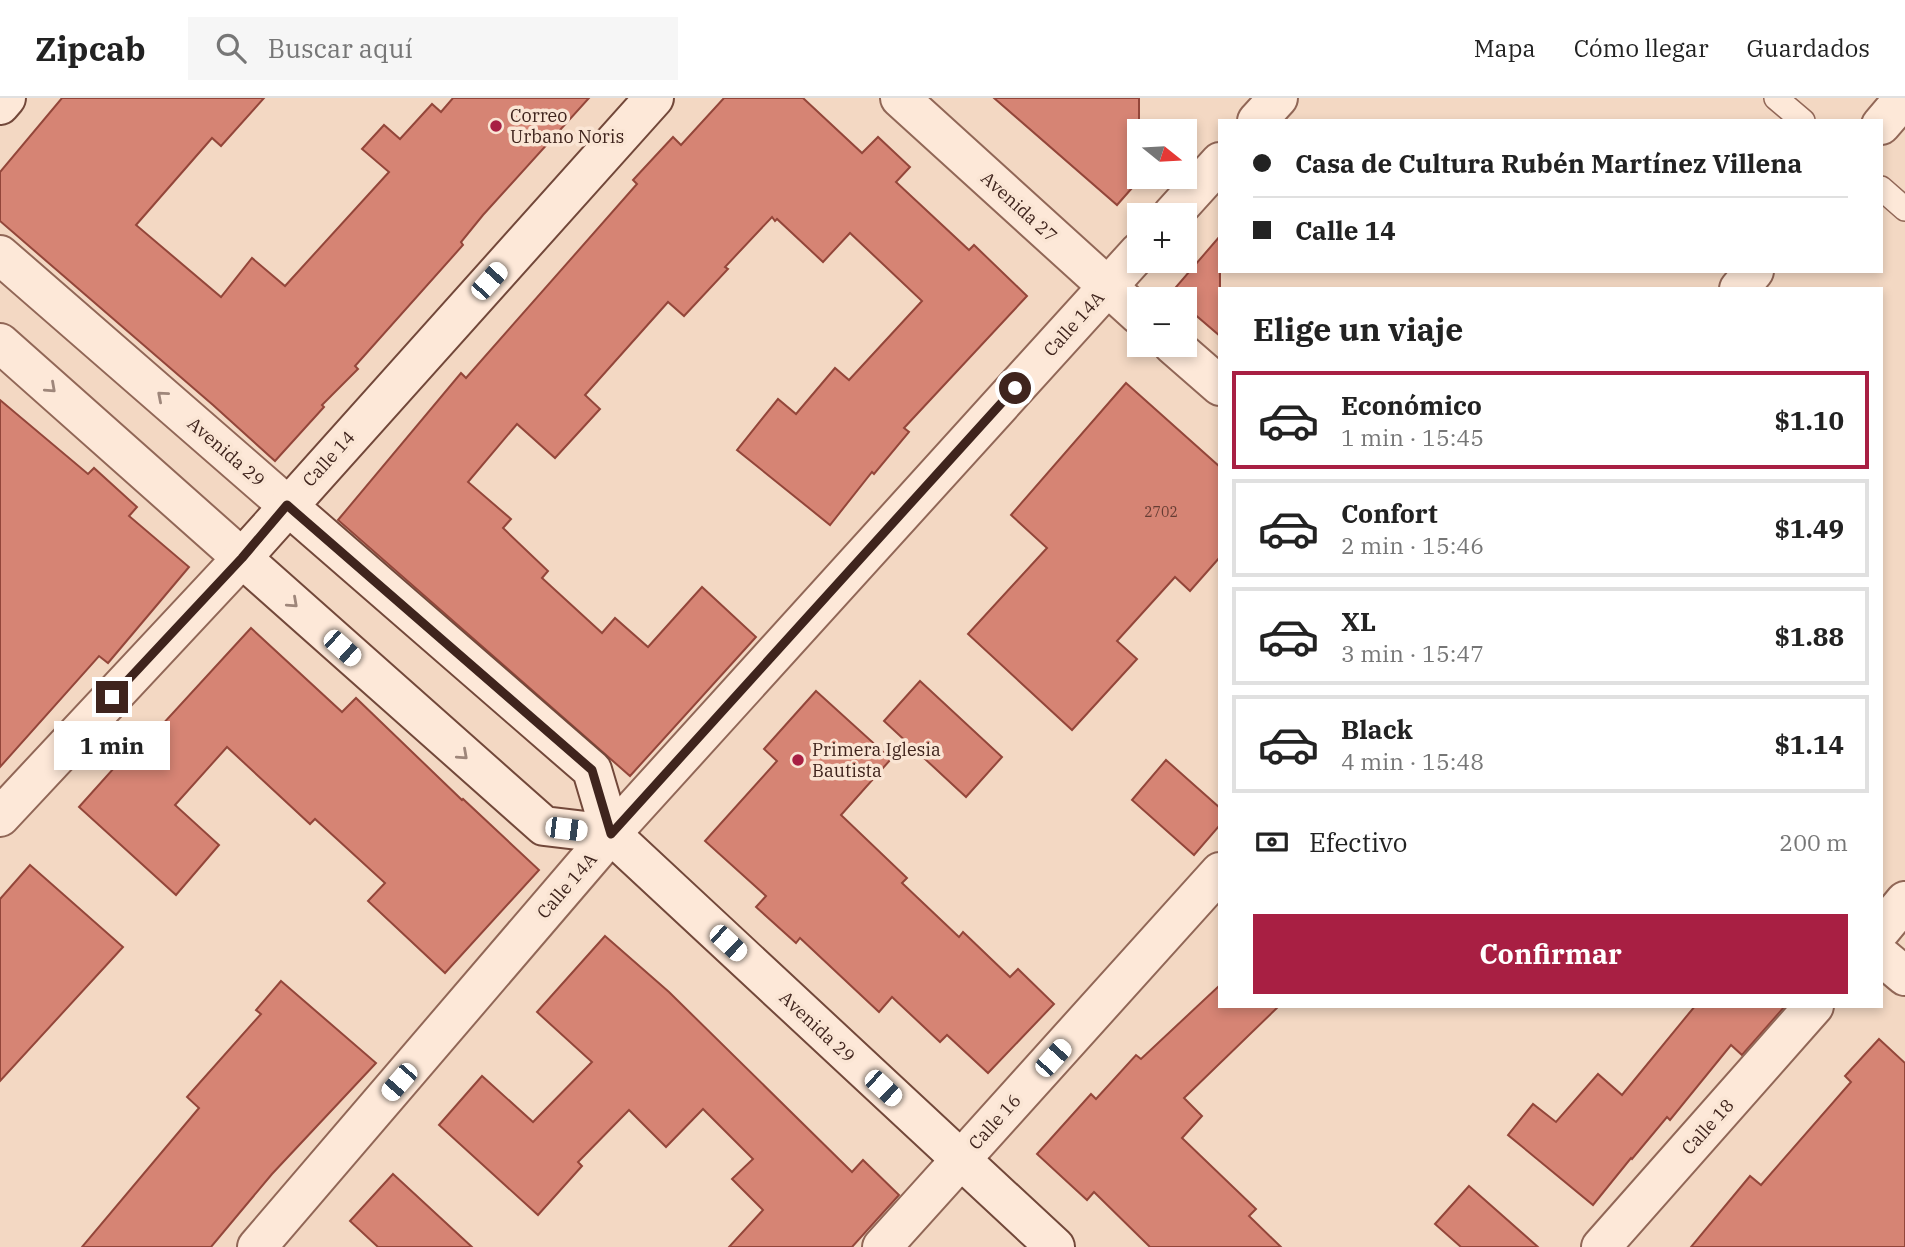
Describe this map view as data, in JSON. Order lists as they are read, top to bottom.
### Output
{
  "streets": {
    "street": [
      "Avenida 27",
      "Calle 14A",
      "Avenida 29",
      "Calle 14",
      "Calle 16",
      "Calle 18"
    ]
  },
  "crossings": [
    ["Avenida 27", "Calle 14A"],
    ["Calle 14A", "Avenida 29"],
    ["Avenida 29", "Calle 14"],
    ["Avenida 29", "Calle 16"]
  ],
  "places": ["Correo Urbano Noris", "Primera Iglesia Bautista"],
  "house_numbers": ["2702"],
  "north": "right",
  "page": {
    "header": "Zipcab",
    "search": "Buscar aquí",
    "nav": ["Mapa", "Cómo llegar", "Guardados"],
    "map_buttons": ["+", "−"],
    "banner": ["Casa de Cultura Rubén Martínez Villena", "Calle 14"],
    "heading": "Elige un viaje",
    "list": [
      {
        "name": "Económico",
        "note": "1 min · 15:45",
        "value": "$1.10"
      },
      {
        "name": "Confort",
        "note": "2 min · 15:46",
        "value": "$1.49"
      },
      {
        "name": "XL",
        "note": "3 min · 15:47",
        "value": "$1.88"
      },
      {
        "name": "Black",
        "note": "4 min · 15:48",
        "value": "$1.14"
      }
    ],
    "bubble": "1 min",
    "pay": ["Efectivo", "200 m"],
    "buttons": "Confirmar"
  }
}
